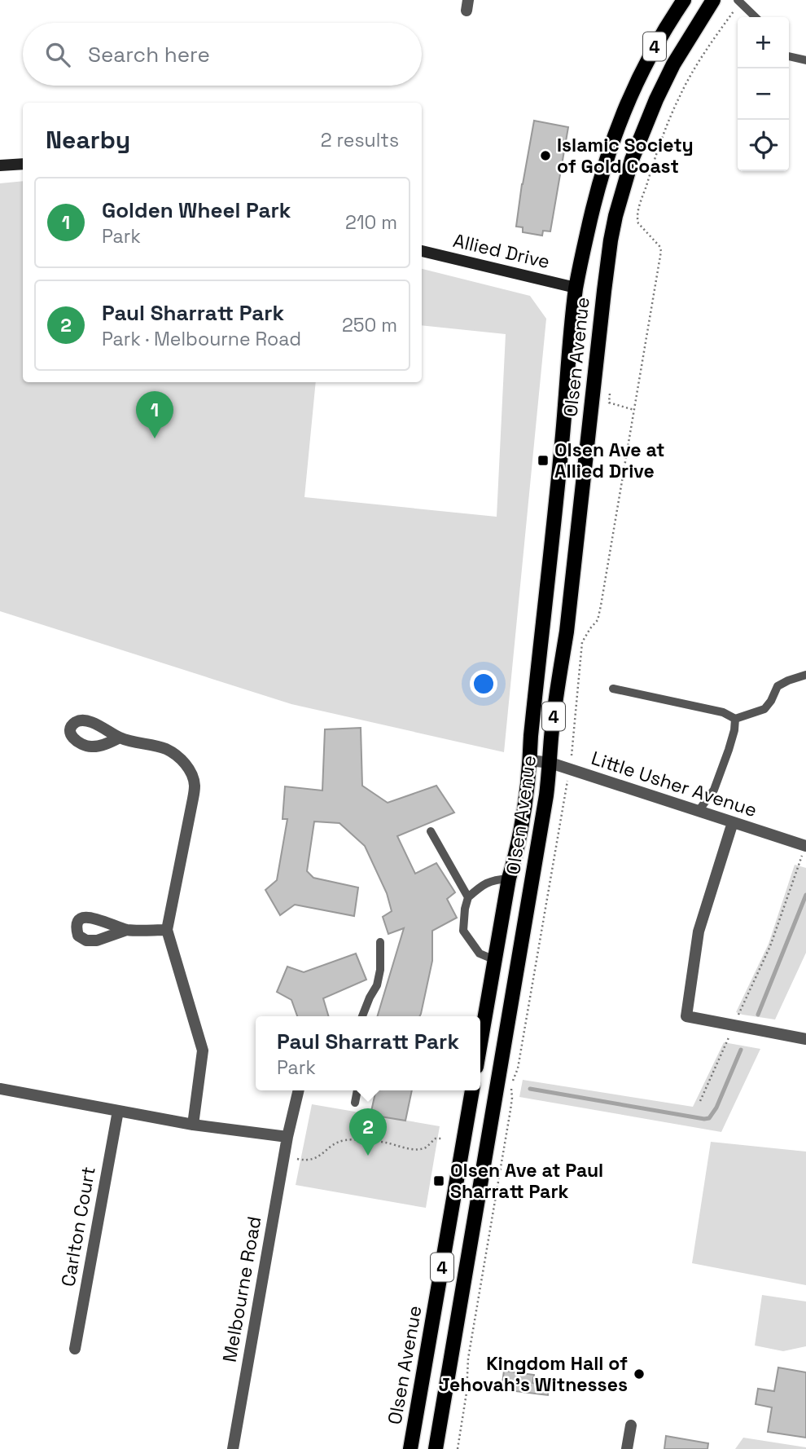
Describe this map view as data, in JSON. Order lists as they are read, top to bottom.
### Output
{
  "streets": {
    "main road": ["4", "Olsen Avenue"],
    "street": [
      "Allied Drive",
      "Little Usher Avenue",
      "Carlton Court",
      "Melbourne Road"
    ]
  },
  "crossings": [
    ["Allied Drive", "Olsen Avenue"],
    ["Olsen Avenue", "Little Usher Avenue"]
  ],
  "places": {
    "other": ["Islamic Society of Gold Coast", "Kingdom Hall of Jehovah's Witnesses"],
    "transit": ["Olsen Ave at Allied Drive", "Olsen Ave at Paul Sharratt Park"]
  },
  "page": {
    "map_buttons": ["+", "−"],
    "search": "Search here",
    "heading": ["Nearby", "2 results"],
    "list": [
      {
        "mark": "1",
        "name": "Golden Wheel Park",
        "note": "Park",
        "value": "210 m"
      },
      {
        "mark": "2",
        "name": "Paul Sharratt Park",
        "note": "Park · Melbourne Road",
        "value": "250 m"
      }
    ],
    "pins": ["1", "2"],
    "popup": ["Paul Sharratt Park", "Park"]
  }
}
